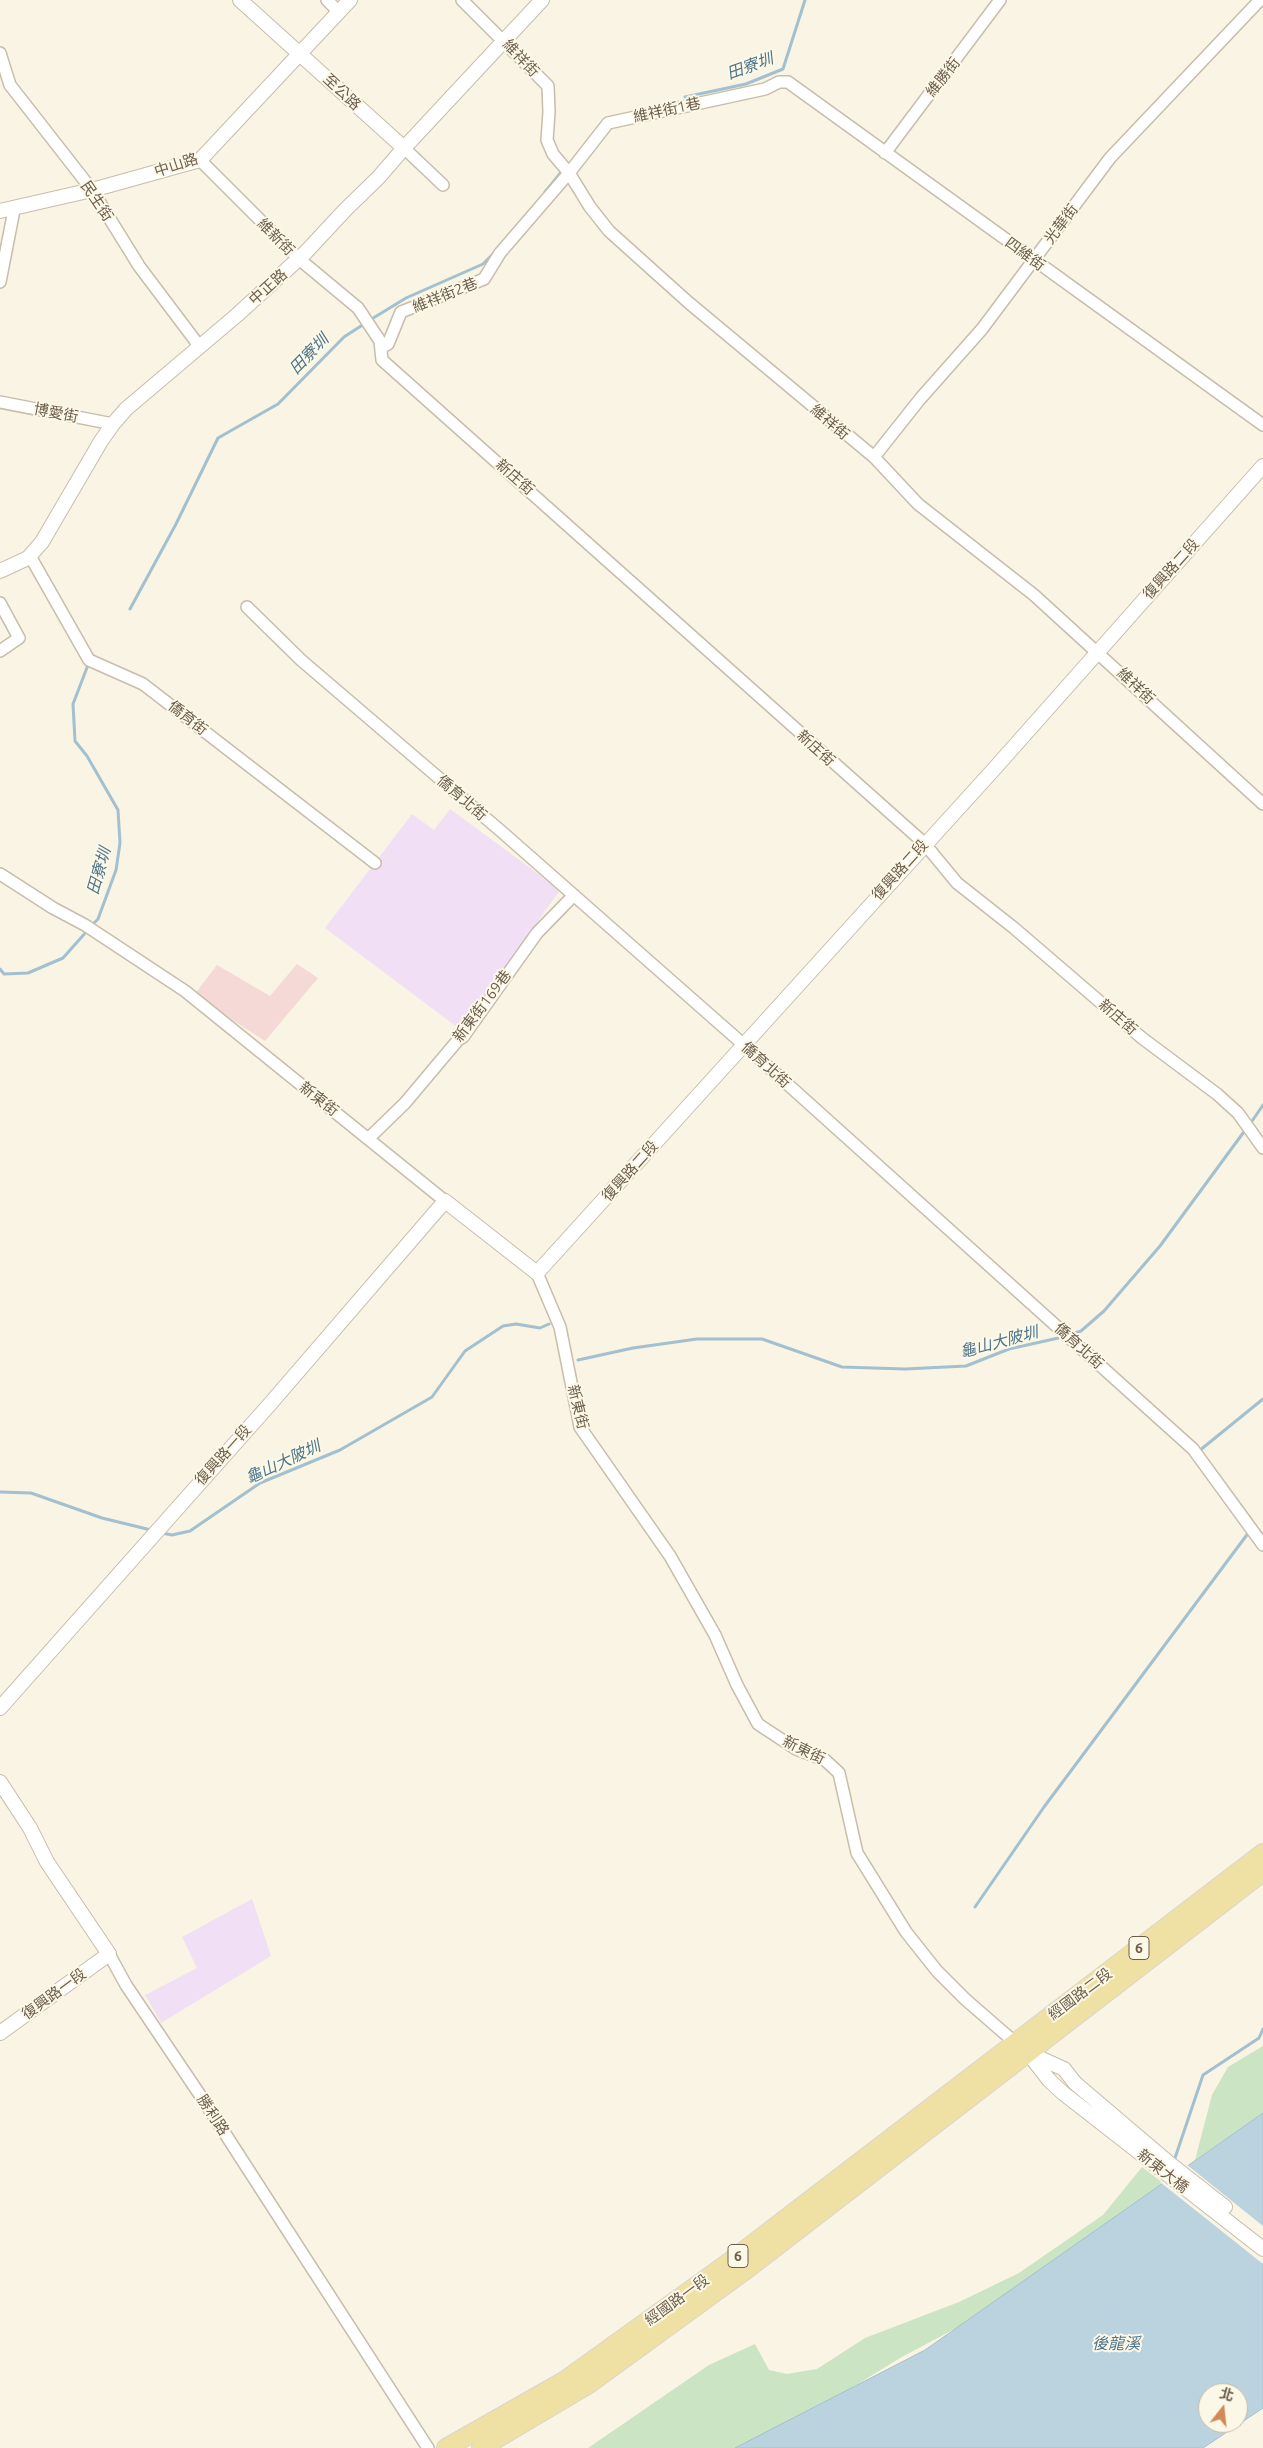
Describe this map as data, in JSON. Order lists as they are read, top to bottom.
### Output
{
  "streets": {
    "main road": ["6", "經國路二段", "經國路一段"],
    "street": [
      "維祥街",
      "維勝街",
      "至公路",
      "維祥街1巷",
      "中山路",
      "民生街",
      "光華街",
      "維新街",
      "四維街",
      "中正路",
      "維祥街2巷",
      "博愛街",
      "新庄街",
      "復興路二段",
      "僑育街",
      "僑育北街",
      "新東街169巷",
      "新東街",
      "復興路一段",
      "勝利路",
      "新東大橋"
    ]
  },
  "crossings": [
    ["維祥街", "維祥街1巷"],
    ["維祥街", "光華街"],
    ["維祥街", "中正路"],
    ["維祥街", "維祥街2巷"],
    ["維祥街", "復興路二段"],
    ["維勝街", "四維街"],
    ["至公路", "中山路"],
    ["至公路", "中正路"],
    ["維祥街1巷", "四維街"],
    ["維祥街1巷", "維祥街2巷"],
    ["中山路", "民生街"],
    ["中山路", "維新街"],
    ["民生街", "中正路"],
    ["光華街", "四維街"],
    ["維新街", "中正路"],
    ["維新街", "維祥街2巷"],
    ["維新街", "新庄街"],
    ["中正路", "博愛街"],
    ["中正路", "僑育街"],
    ["維祥街2巷", "新庄街"],
    ["新庄街", "復興路二段"],
    ["復興路二段", "僑育北街"],
    ["復興路二段", "新東街"],
    ["僑育北街", "新東街169巷"],
    ["新東街169巷", "新東街"],
    ["新東街", "復興路一段"],
    ["新東街", "經國路二段"],
    ["新東街", "新東大橋"],
    ["新東街", "經國路一段"],
    ["復興路一段", "勝利路"],
    ["經國路二段", "新東大橋"],
    ["經國路二段", "經國路一段"],
    ["新東大橋", "經國路一段"]
  ],
  "water": ["田寮圳", "龜山大陂圳", "後龍溪"],
  "north": "top"
}
